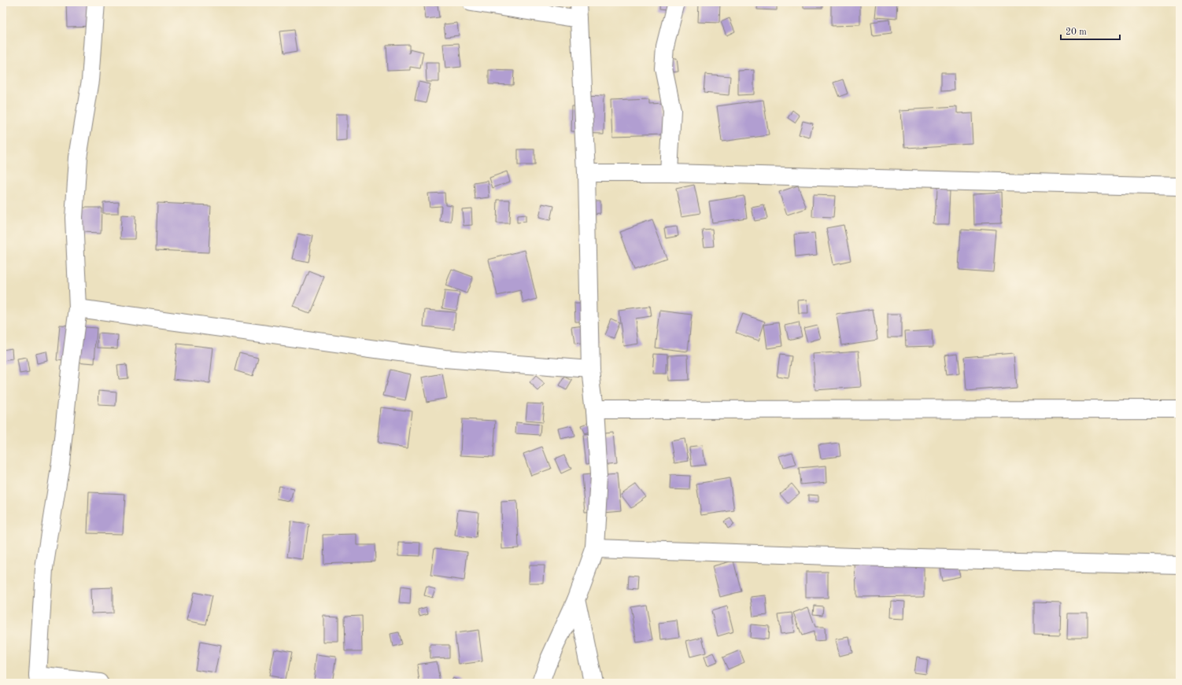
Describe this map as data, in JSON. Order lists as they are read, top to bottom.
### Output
{
  "scale_bar": "20 m"
}
